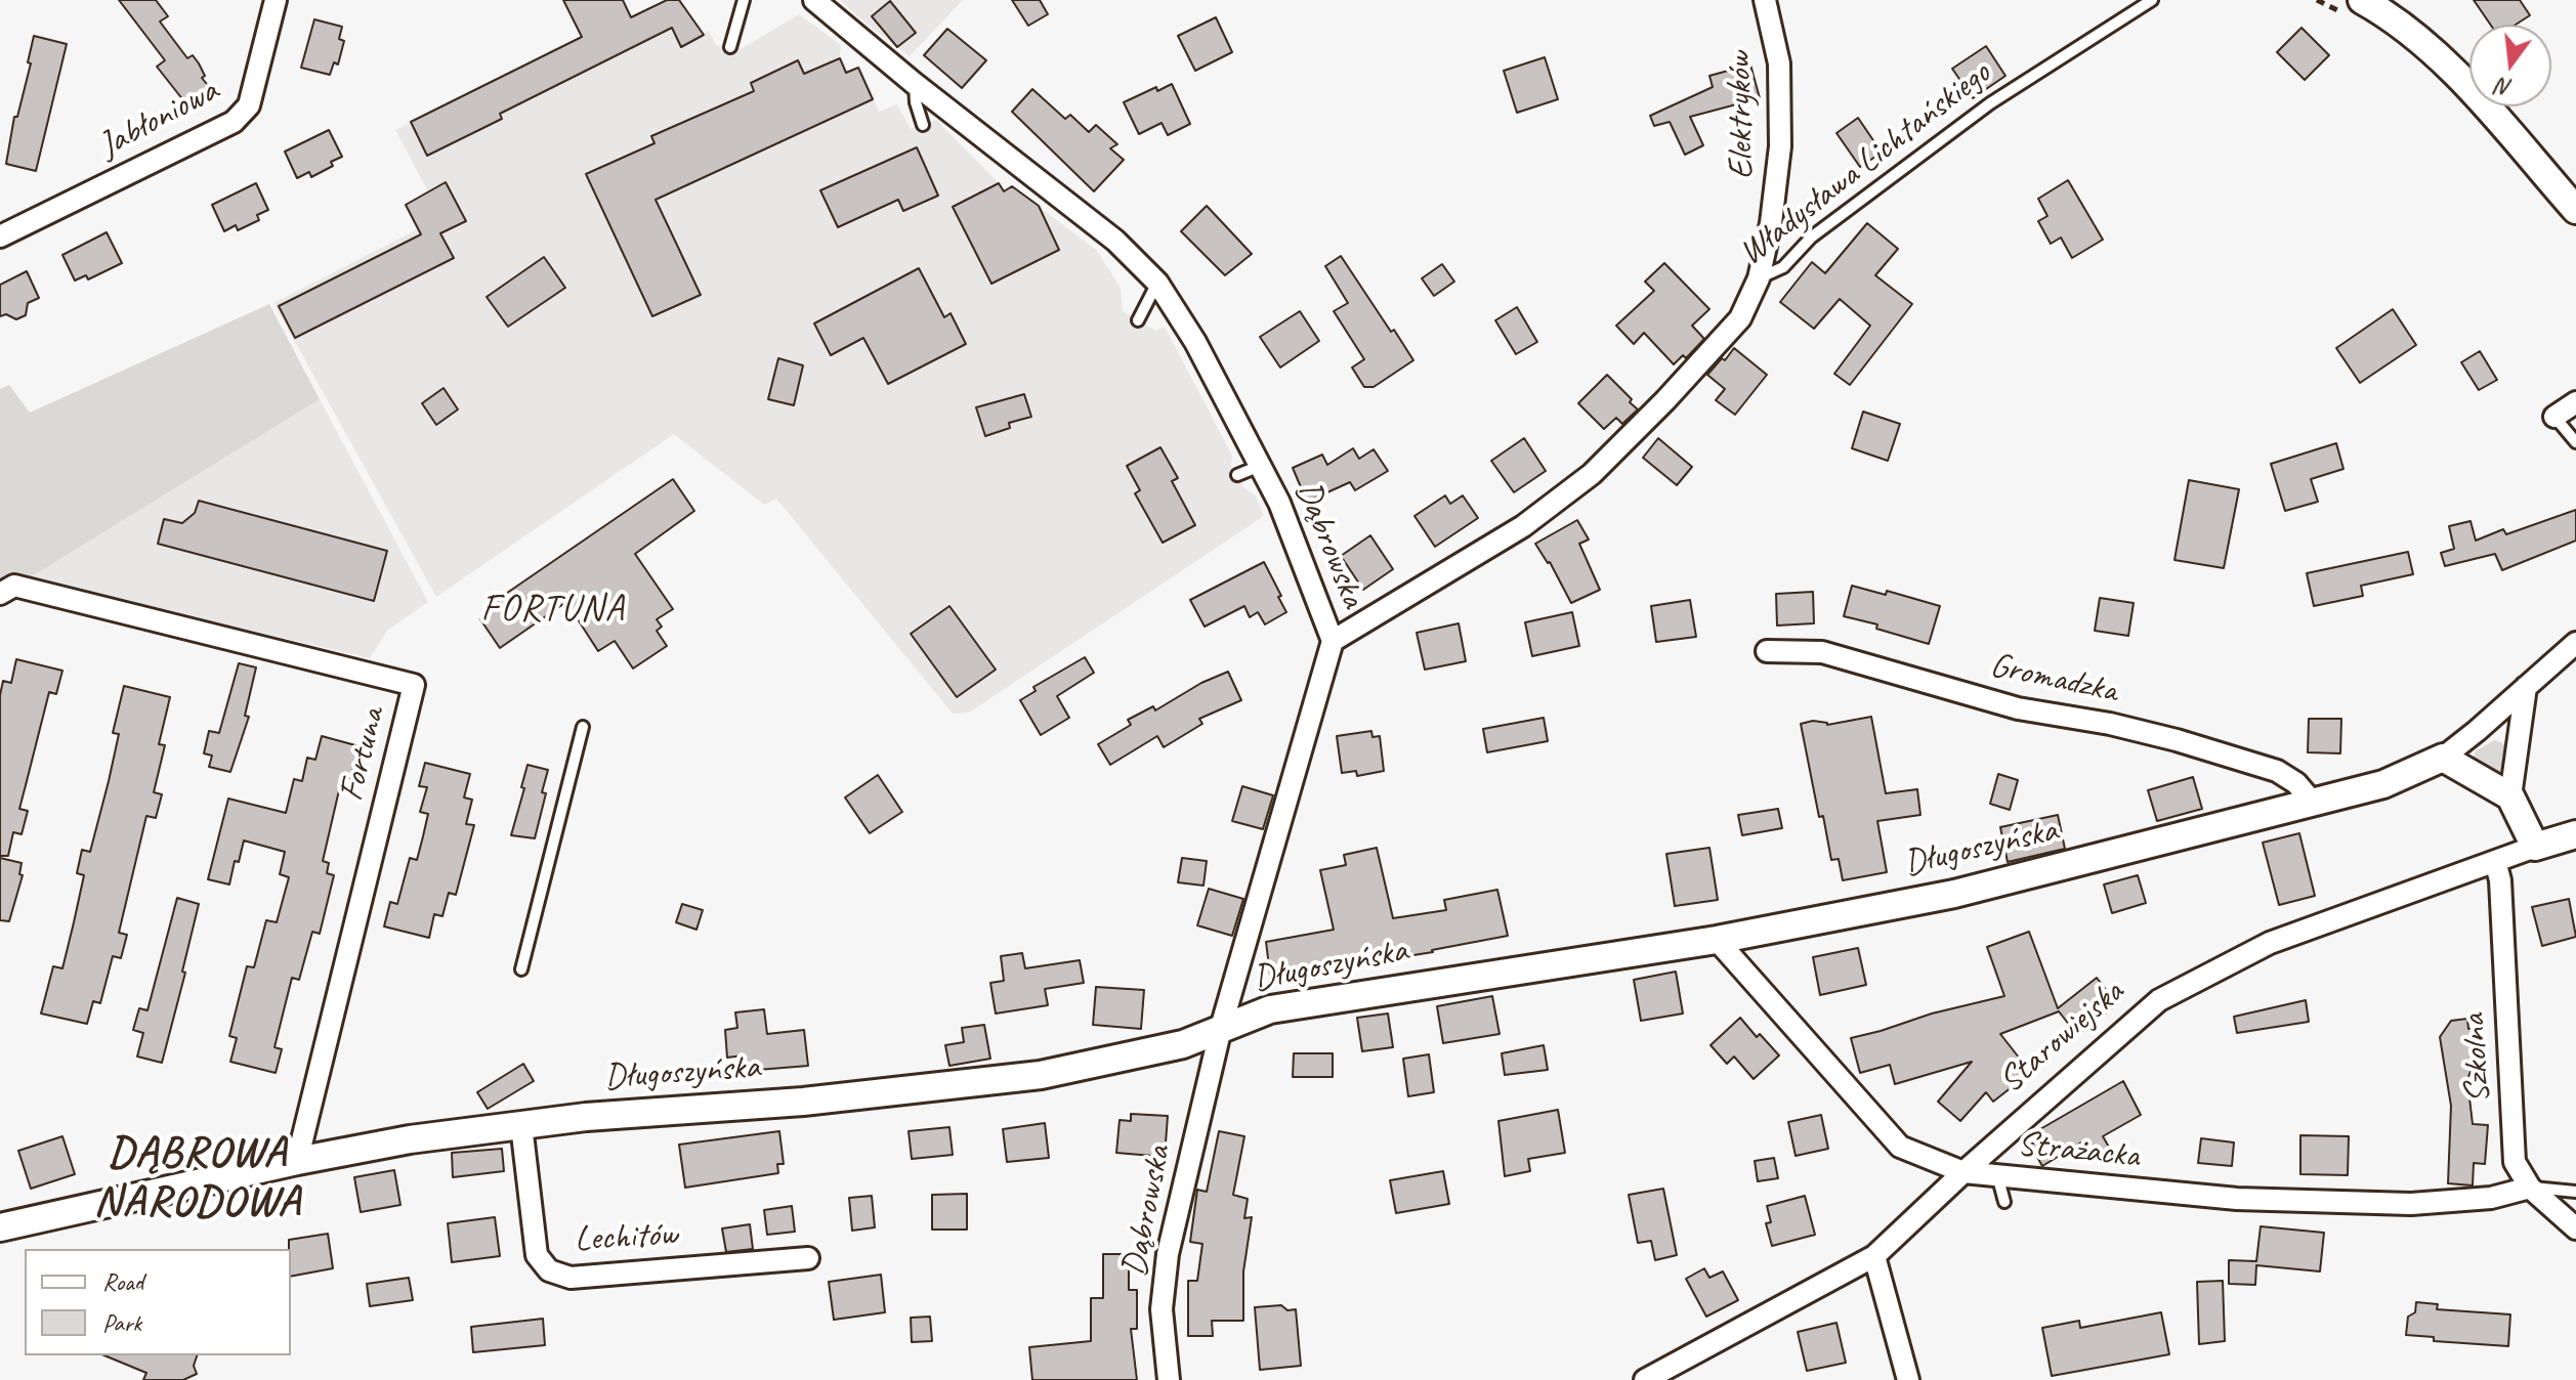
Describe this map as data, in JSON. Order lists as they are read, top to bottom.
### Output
{
  "streets": {
    "street": [
      "Elektryków",
      "Jabłoniowa",
      "Władysława Lichtańskiego",
      "Dąbrowska",
      "Gromadzka",
      "Fortuna",
      "Długoszyńska",
      "Starowiejska",
      "Szkolna",
      "Strażacka",
      "Lechitów"
    ]
  },
  "crossings": [
    ["Elektryków", "Władysława Lichtańskiego"],
    ["Władysława Lichtańskiego", "Dąbrowska"],
    ["Dąbrowska", "Długoszyńska"],
    ["Gromadzka", "Długoszyńska"],
    ["Fortuna", "Długoszyńska"],
    ["Długoszyńska", "Strażacka"],
    ["Długoszyńska", "Lechitów"],
    ["Starowiejska", "Szkolna"],
    ["Starowiejska", "Strażacka"],
    ["Szkolna", "Strażacka"]
  ],
  "districts": ["FORTUNA", "DĄBROWA NARODOWA"],
  "legend": ["Road", "Park"],
  "north": "bottom"
}
